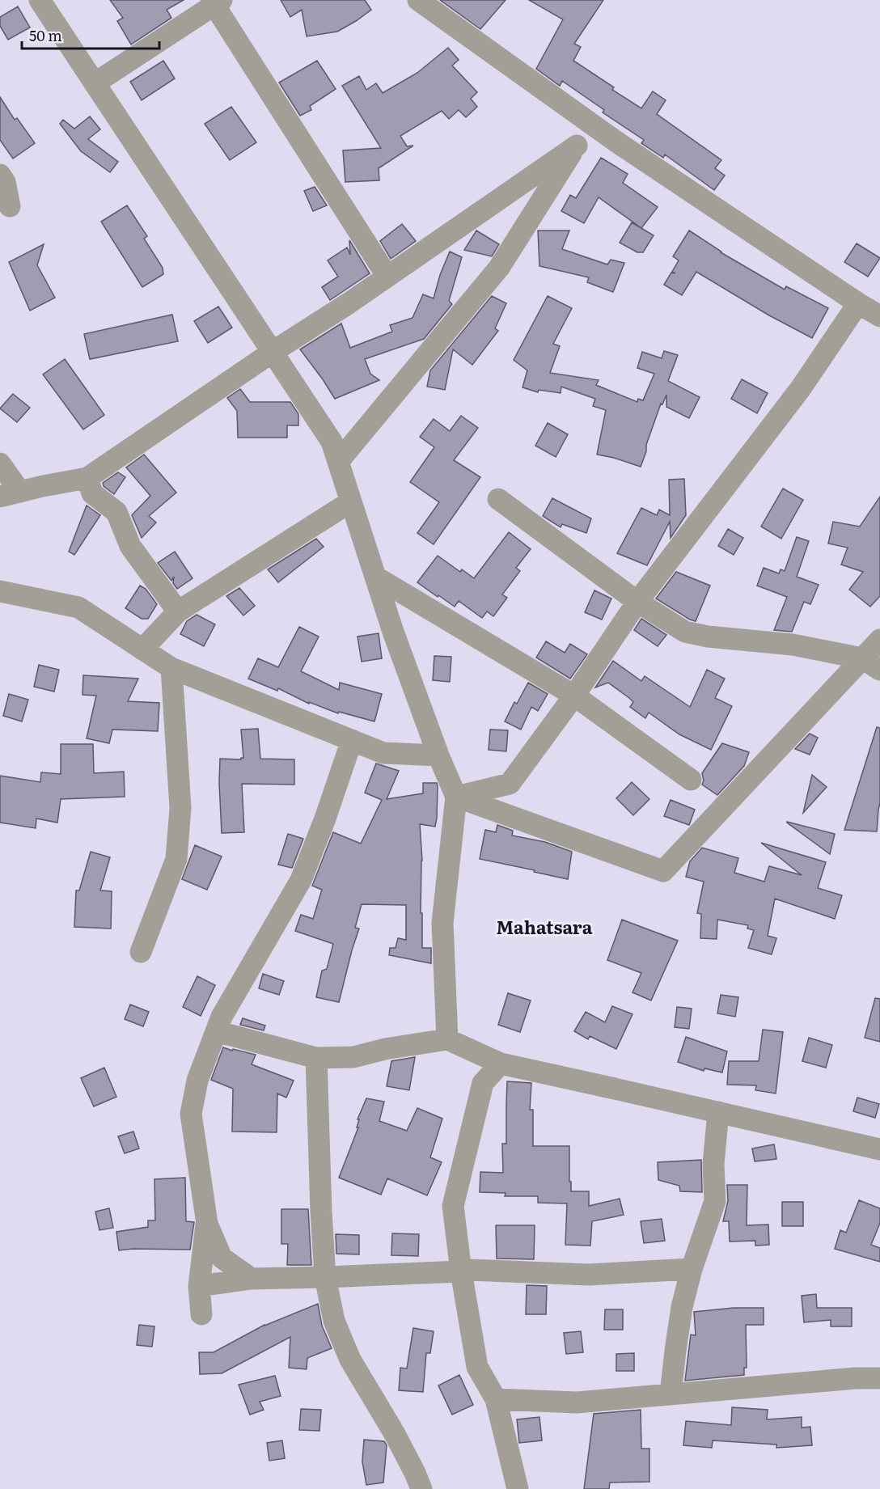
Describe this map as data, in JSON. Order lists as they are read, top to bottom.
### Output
{
  "districts": ["Mahatsara"],
  "scale_bar": "50 m"
}
